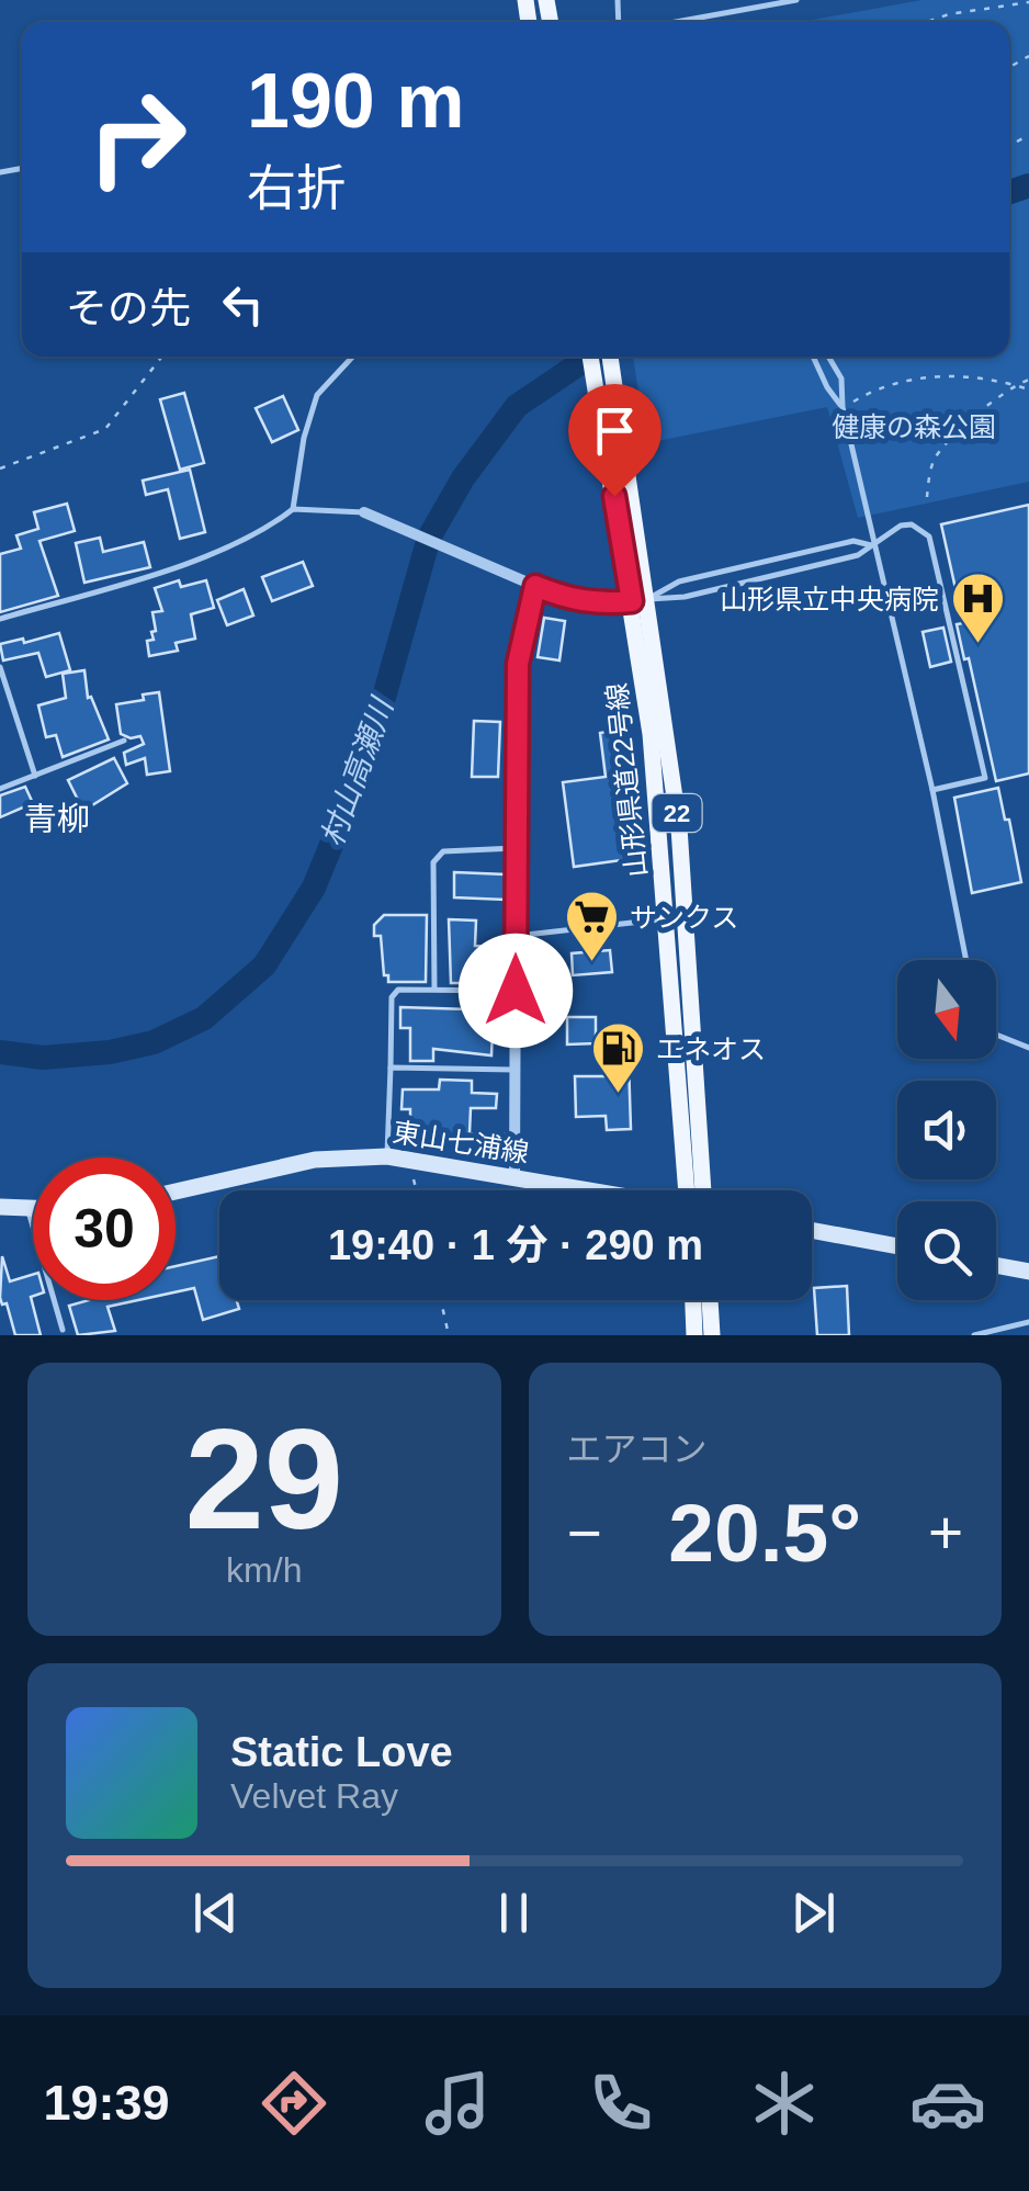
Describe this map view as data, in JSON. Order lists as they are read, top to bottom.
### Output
{
  "streets": {
    "main road": ["山形県道22号線", "22", "東山七浦線"]
  },
  "districts": ["青柳"],
  "water": ["村山高瀬川"],
  "parks": ["健康の森公園"],
  "places": {
    "hospital": ["山形県立中央病院"],
    "supermarket": ["サンクス"],
    "fuel station": ["エネオス"]
  },
  "north": "bottom",
  "page": {
    "turn": ["190 m", "右折"],
    "then": "その先",
    "limit": "30",
    "trip": "19:40 · 1 分 · 290 m",
    "tile": [
      ["29", "km/h"],
      "エアコン"
    ],
    "heat": ["−", "20.5°", "+"],
    "song": ["Static Love", "Velvet Ray"],
    "tabs": "19:39"
  }
}
